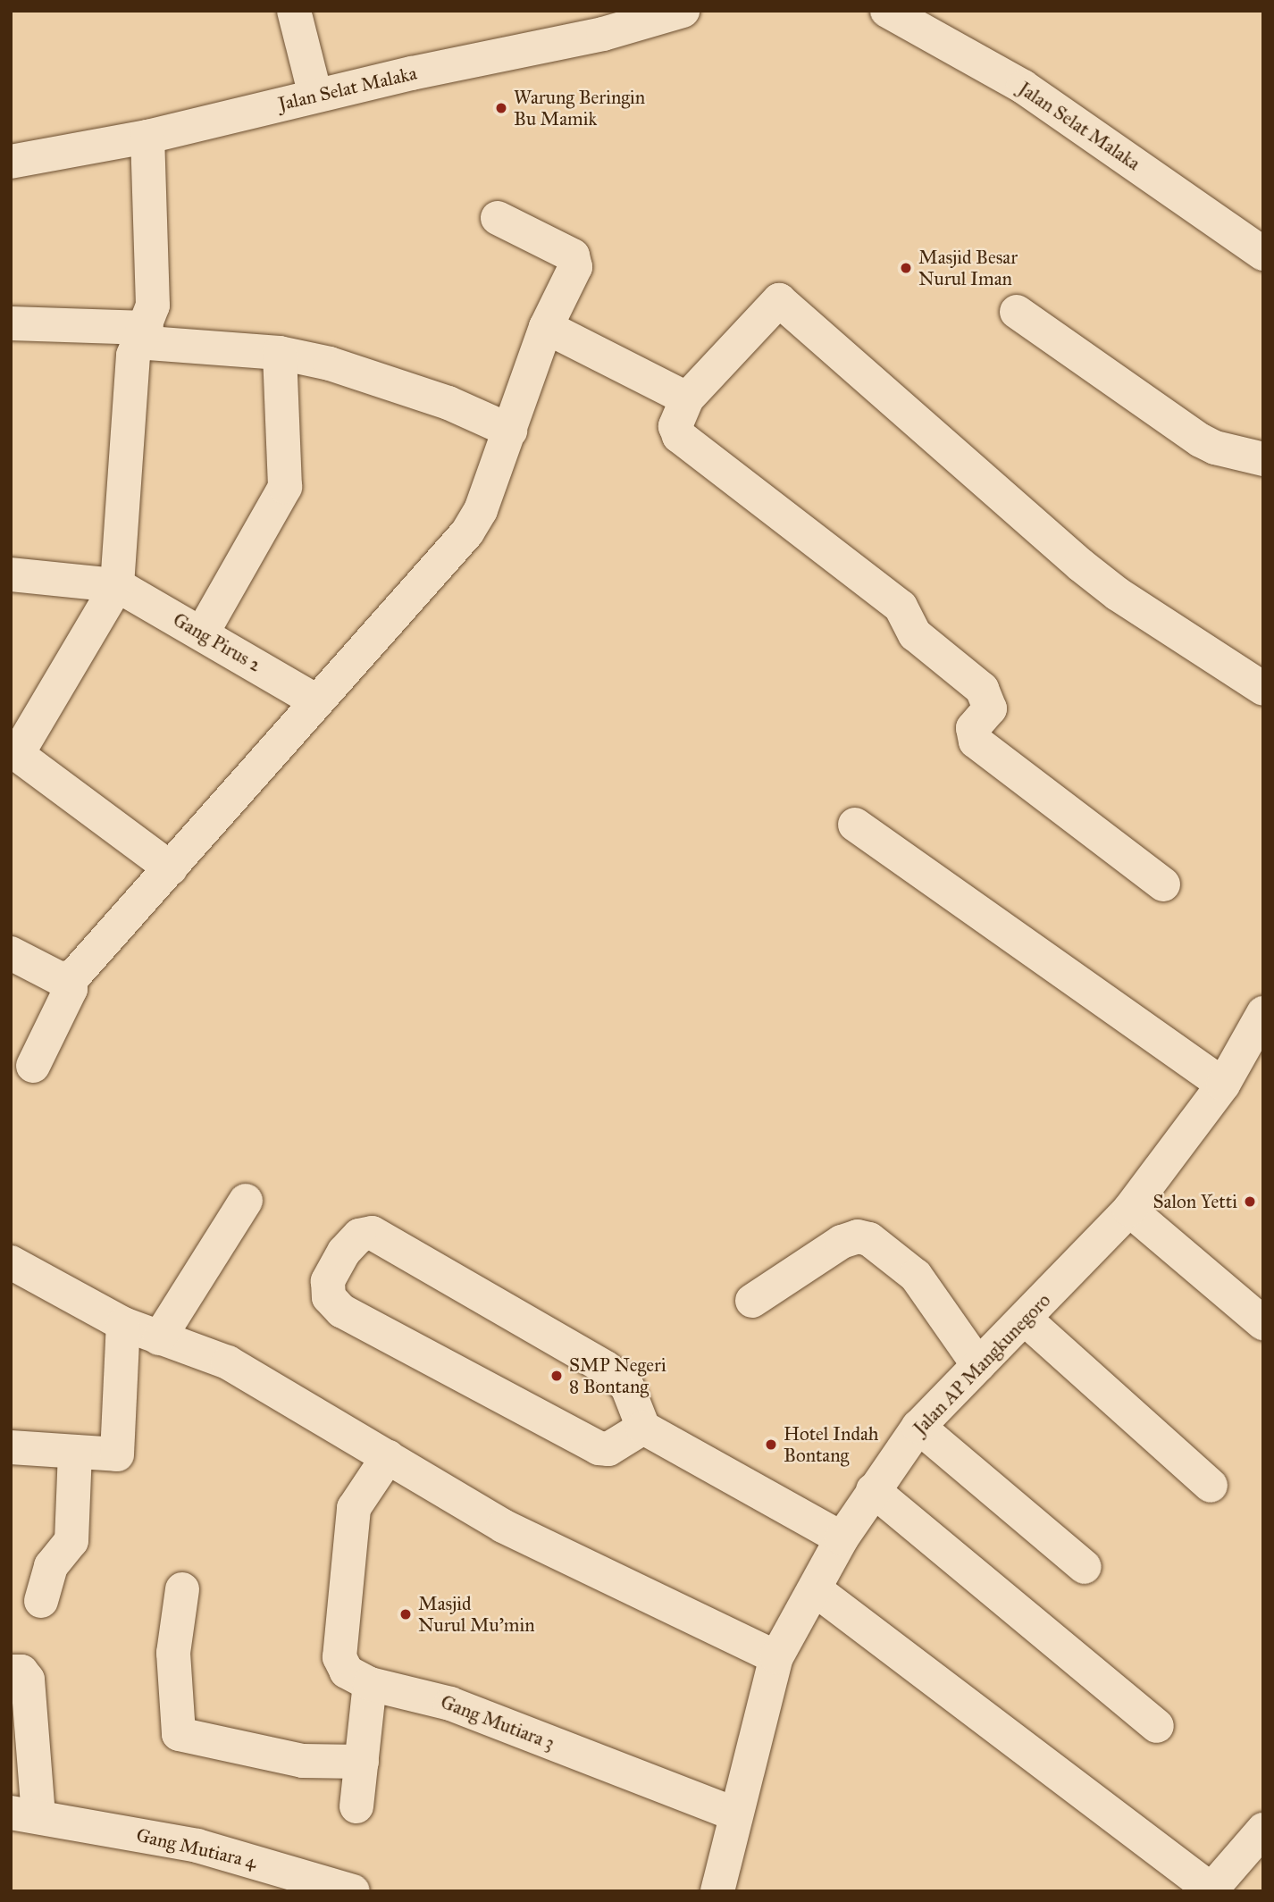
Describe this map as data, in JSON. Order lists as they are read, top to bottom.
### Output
{
  "streets": {
    "street": [
      "Jalan Selat Malaka",
      "Gang Pirus 2",
      "Jalan AP Mangkunegoro",
      "Gang Mutiara 3",
      "Gang Mutiara 4"
    ]
  },
  "crossings": [
    ["Jalan AP Mangkunegoro", "Gang Mutiara 3"]
  ],
  "places": [
    "Warung Beringin Bu Mamik",
    "Masjid Besar Nurul Iman",
    "Salon Yetti",
    "SMP Negeri 8 Bontang",
    "Hotel Indah Bontang",
    "Masjid Nurul Mu'min"
  ]
}
